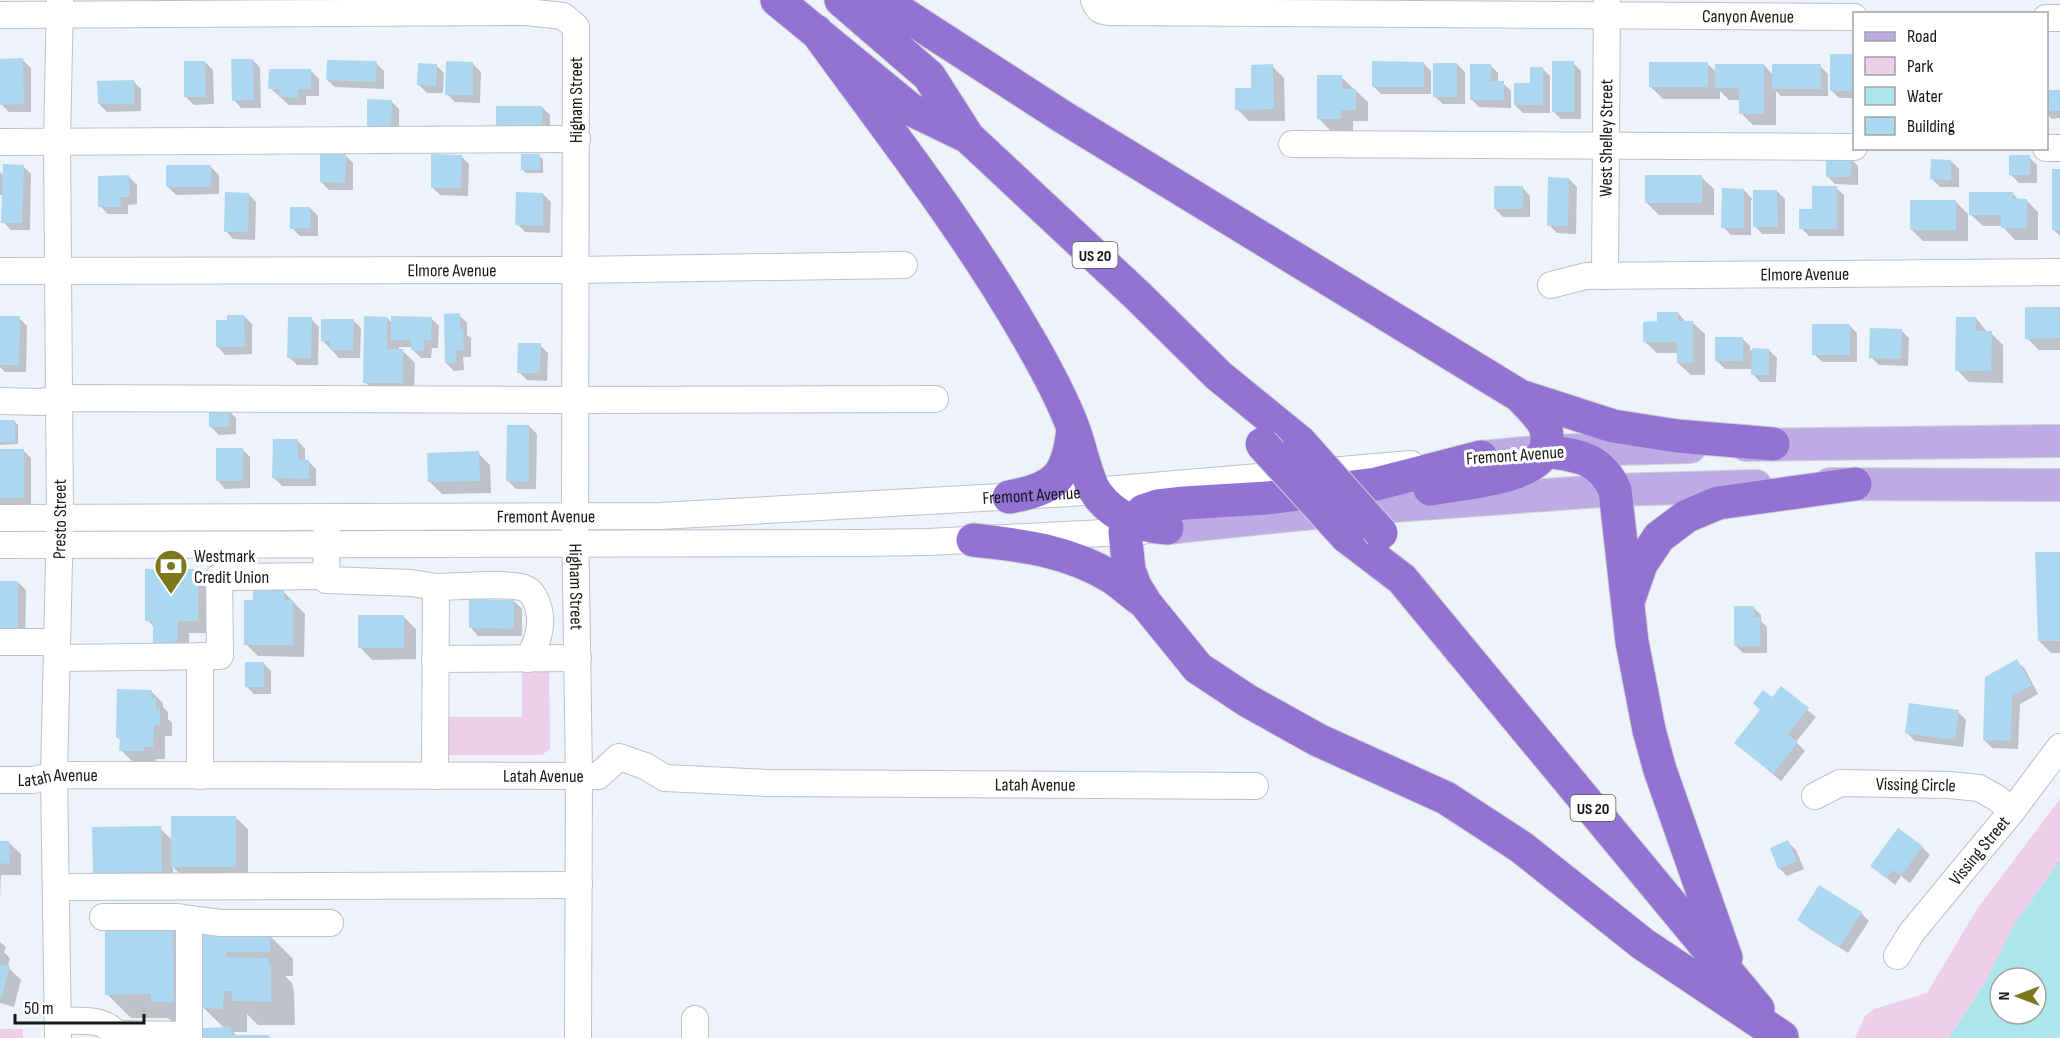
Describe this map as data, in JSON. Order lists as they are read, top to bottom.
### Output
{
  "streets": {
    "highway": ["US 20"],
    "main road": ["Fremont Avenue"],
    "street": [
      "Canyon Avenue",
      "Higham Street",
      "West Shelley Street",
      "Elmore Avenue",
      "Presto Street",
      "Latah Avenue",
      "Vissing Circle",
      "Vissing Street"
    ]
  },
  "crossings": [
    ["Canyon Avenue", "West Shelley Street"],
    ["Higham Street", "Elmore Avenue"],
    ["Higham Street", "Fremont Avenue"],
    ["Higham Street", "Presto Street"],
    ["Higham Street", "Latah Avenue"],
    ["West Shelley Street", "Elmore Avenue"],
    ["Elmore Avenue", "Presto Street"],
    ["Fremont Avenue", "Presto Street"],
    ["Presto Street", "Latah Avenue"],
    ["Vissing Circle", "Vissing Street"]
  ],
  "places": {
    "bank": ["Westmark Credit Union"]
  },
  "legend": [
    "Road",
    "Park",
    "Water",
    "Building"
  ],
  "scale_bar": "50 m",
  "north": "left"
}
